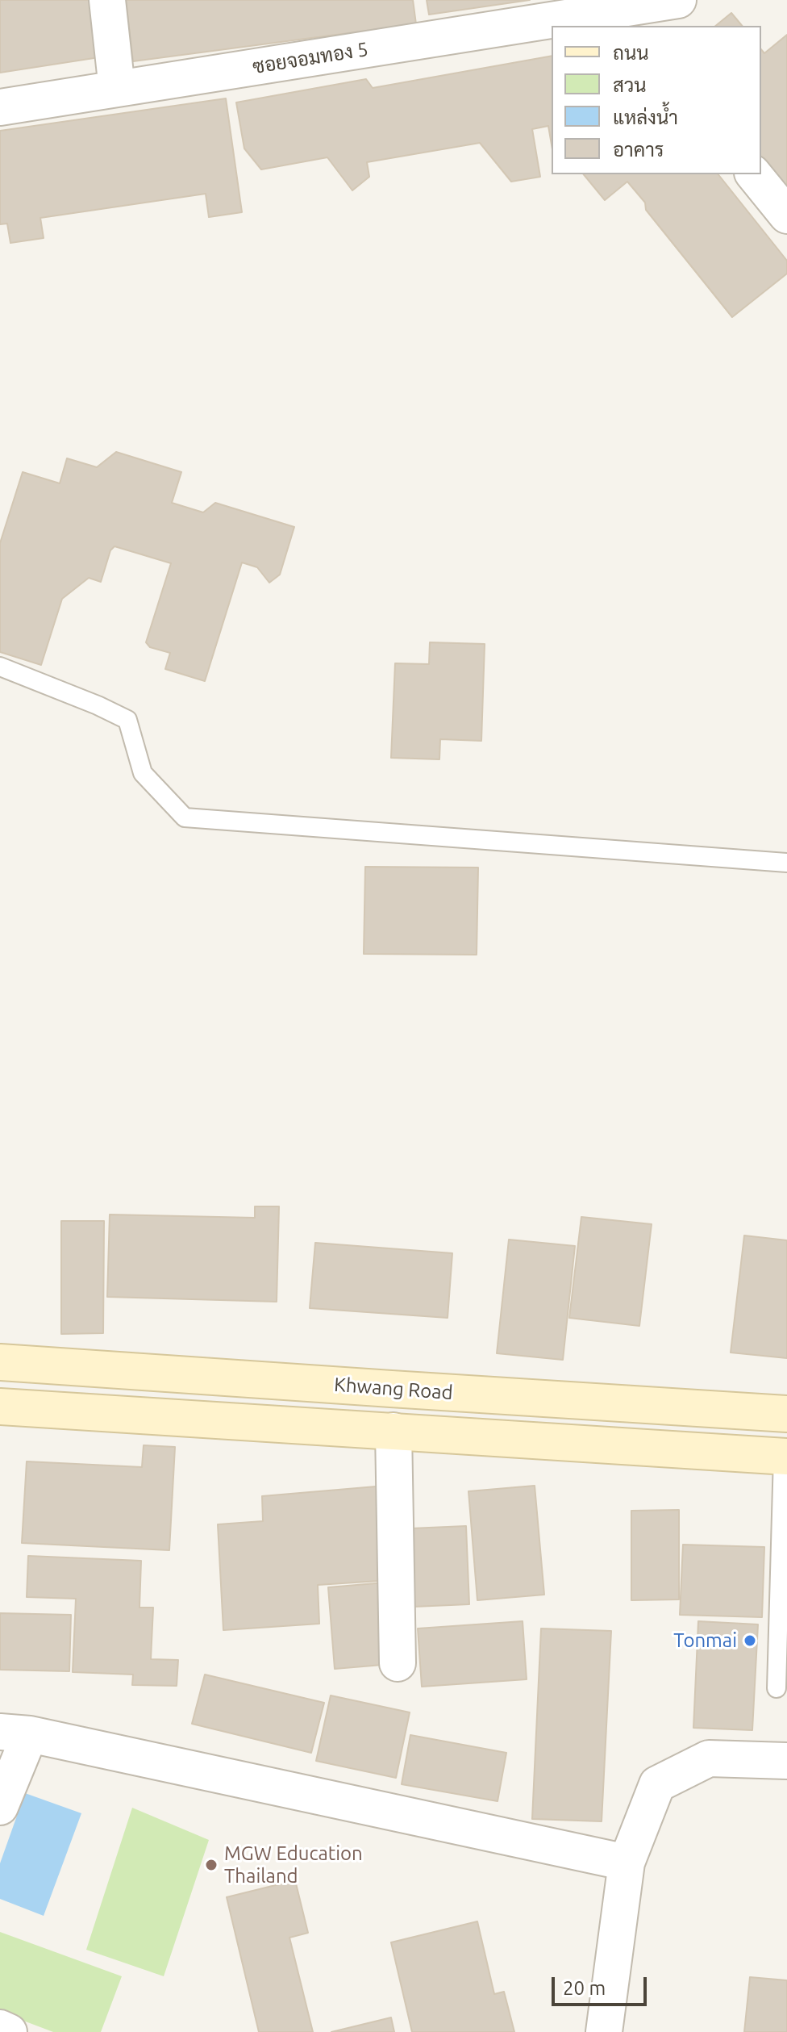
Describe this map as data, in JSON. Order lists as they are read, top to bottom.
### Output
{
  "streets": {
    "main road": ["Khwang Road"],
    "street": ["ซอยจอมทอง 5"]
  },
  "places": ["Tonmai", "MGW Education Thailand"],
  "legend": [
    "ถนน",
    "สวน",
    "แหล่งน้ำ",
    "อาคาร"
  ],
  "scale_bar": "20 m"
}
